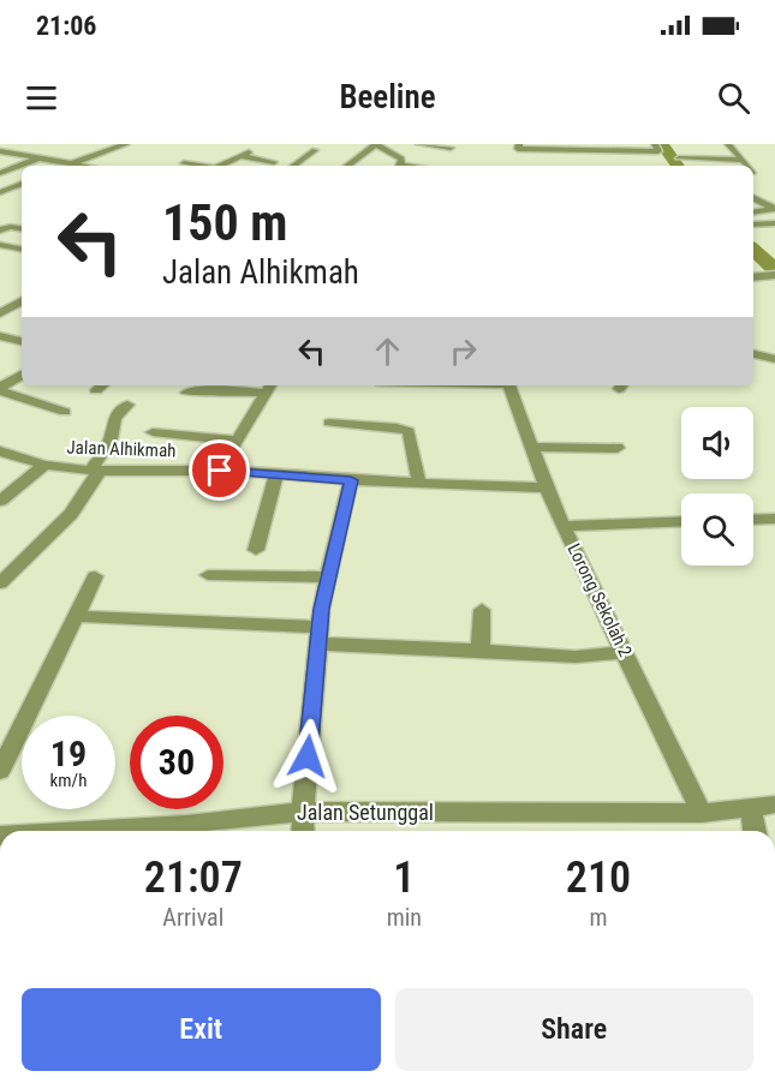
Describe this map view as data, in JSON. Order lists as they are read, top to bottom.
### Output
{
  "streets": {
    "street": ["Jalan Alhikmah", "Lorong Sekolah 2", "Jalan Setunggal"]
  },
  "crossings": [
    ["Jalan Alhikmah", "Lorong Sekolah 2"],
    ["Lorong Sekolah 2", "Jalan Setunggal"]
  ],
  "page": {
    "status": "21:06",
    "header": "Beeline",
    "turn": ["150 m", "Jalan Alhikmah"],
    "speed": "19 km/h",
    "limit": "30",
    "eta": [
      "21:07",
      "Arrival",
      "1",
      "min",
      "210",
      "m"
    ],
    "buttons": ["Exit", "Share"]
  }
}
